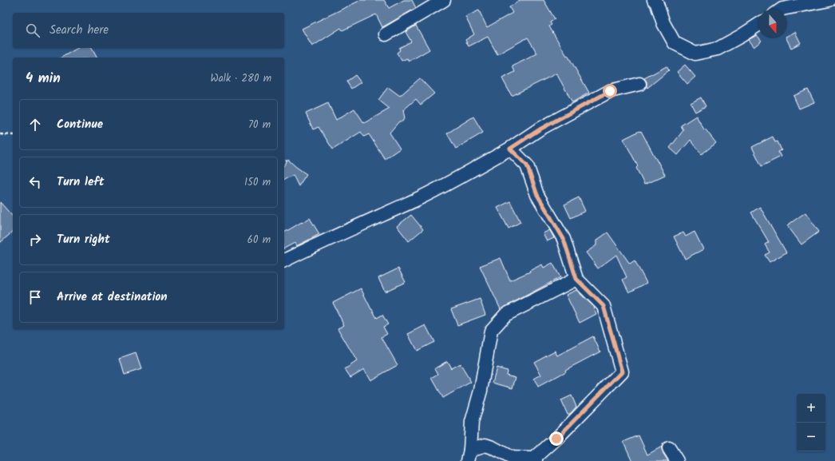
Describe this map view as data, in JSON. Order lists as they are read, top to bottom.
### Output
{
  "north": "bottom",
  "page": {
    "search": "Search here",
    "heading": ["4 min", "Walk · 280 m"],
    "list": [
      ["Continue", "70 m"],
      ["Turn left", "150 m"],
      ["Turn right", "60 m"],
      "Arrive at destination"
    ],
    "map_buttons": ["+", "−"]
  }
}
